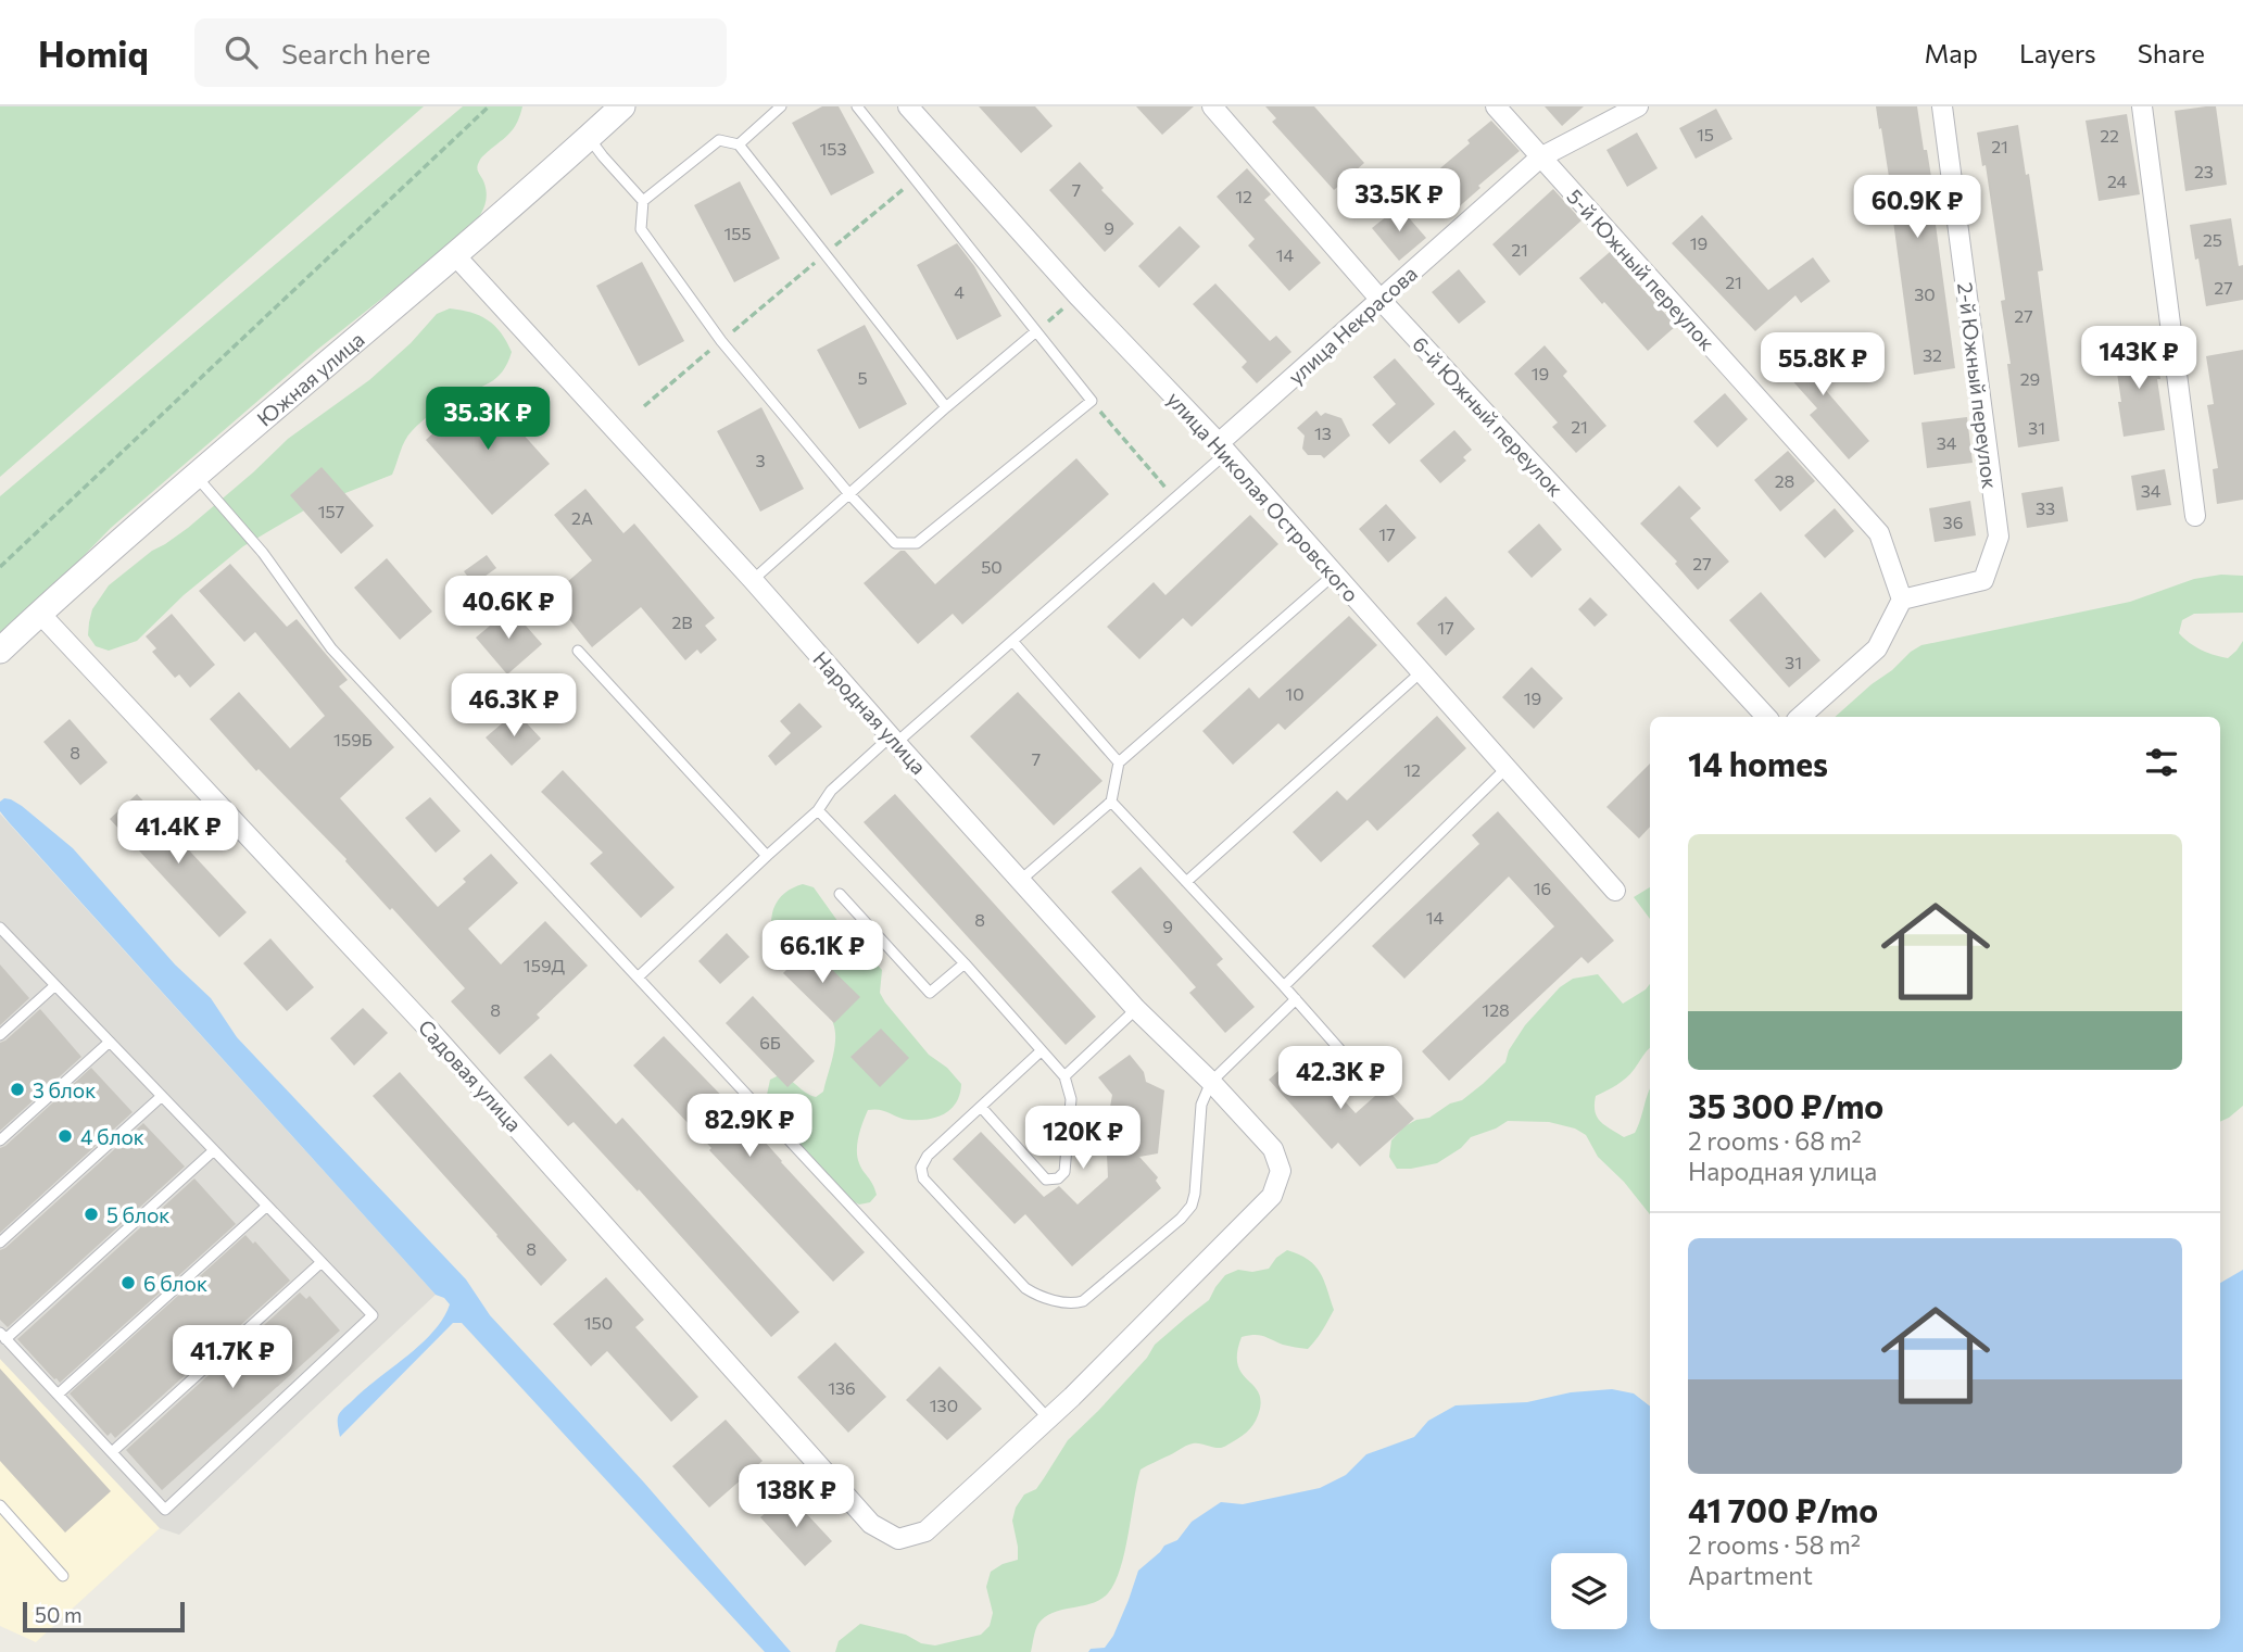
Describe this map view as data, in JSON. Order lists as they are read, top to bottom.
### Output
{
  "streets": {
    "street": [
      "5-й Южный переулок",
      "улица Некрасова",
      "Южная улица",
      "2-й Южный переулок",
      "6-й Южный переулок",
      "улица Николая Островского",
      "Народная улица",
      "Садовая улица"
    ]
  },
  "crossings": [
    ["5-й Южный переулок", "улица Некрасова"],
    ["5-й Южный переулок", "2-й Южный переулок"],
    ["улица Некрасова", "6-й Южный переулок"],
    ["улица Некрасова", "улица Николая Островского"],
    ["Южная улица", "Народная улица"],
    ["Южная улица", "Садовая улица"],
    ["Народная улица", "Садовая улица"]
  ],
  "places": [
    "3 блок",
    "4 блок",
    "5 блок",
    "6 блок"
  ],
  "house_numbers": [
    "15",
    "22",
    "21",
    "153",
    "23",
    "24",
    "7",
    "12",
    "9",
    "155",
    "25",
    "19",
    "21",
    "14",
    "21",
    "27",
    "4",
    "30",
    "27",
    "32",
    "19",
    "5",
    "29",
    "21",
    "31",
    "13",
    "34",
    "3",
    "28",
    "34",
    "33",
    "157",
    "2А",
    "36",
    "17",
    "27",
    "50",
    "2В",
    "17",
    "31",
    "10",
    "19",
    "159Б",
    "8",
    "7",
    "12",
    "16",
    "14",
    "8",
    "9",
    "159Д",
    "8",
    "128",
    "6Б",
    "8",
    "150",
    "136",
    "130"
  ],
  "scale_bar": "50 m",
  "page": {
    "header": "Homiq",
    "search": "Search here",
    "nav": ["Map", "Layers", "Share"],
    "price": [
      "33.5K ₽",
      "60.9K ₽",
      "143K ₽",
      "55.8K ₽",
      "35.3K ₽",
      "40.6K ₽",
      "46.3K ₽",
      "41.4K ₽",
      "66.1K ₽",
      "42.3K ₽",
      "82.9K ₽",
      "120K ₽",
      "41.7K ₽",
      "138K ₽"
    ],
    "heading": "14 homes",
    "list": [
      {
        "name": "35 300 ₽/mo",
        "note": "2 rooms · 68 m² · Народная улица"
      },
      {
        "name": "41 700 ₽/mo",
        "note": "2 rooms · 58 m² · Apartment"
      }
    ],
    "scale": "50 m"
  }
}
